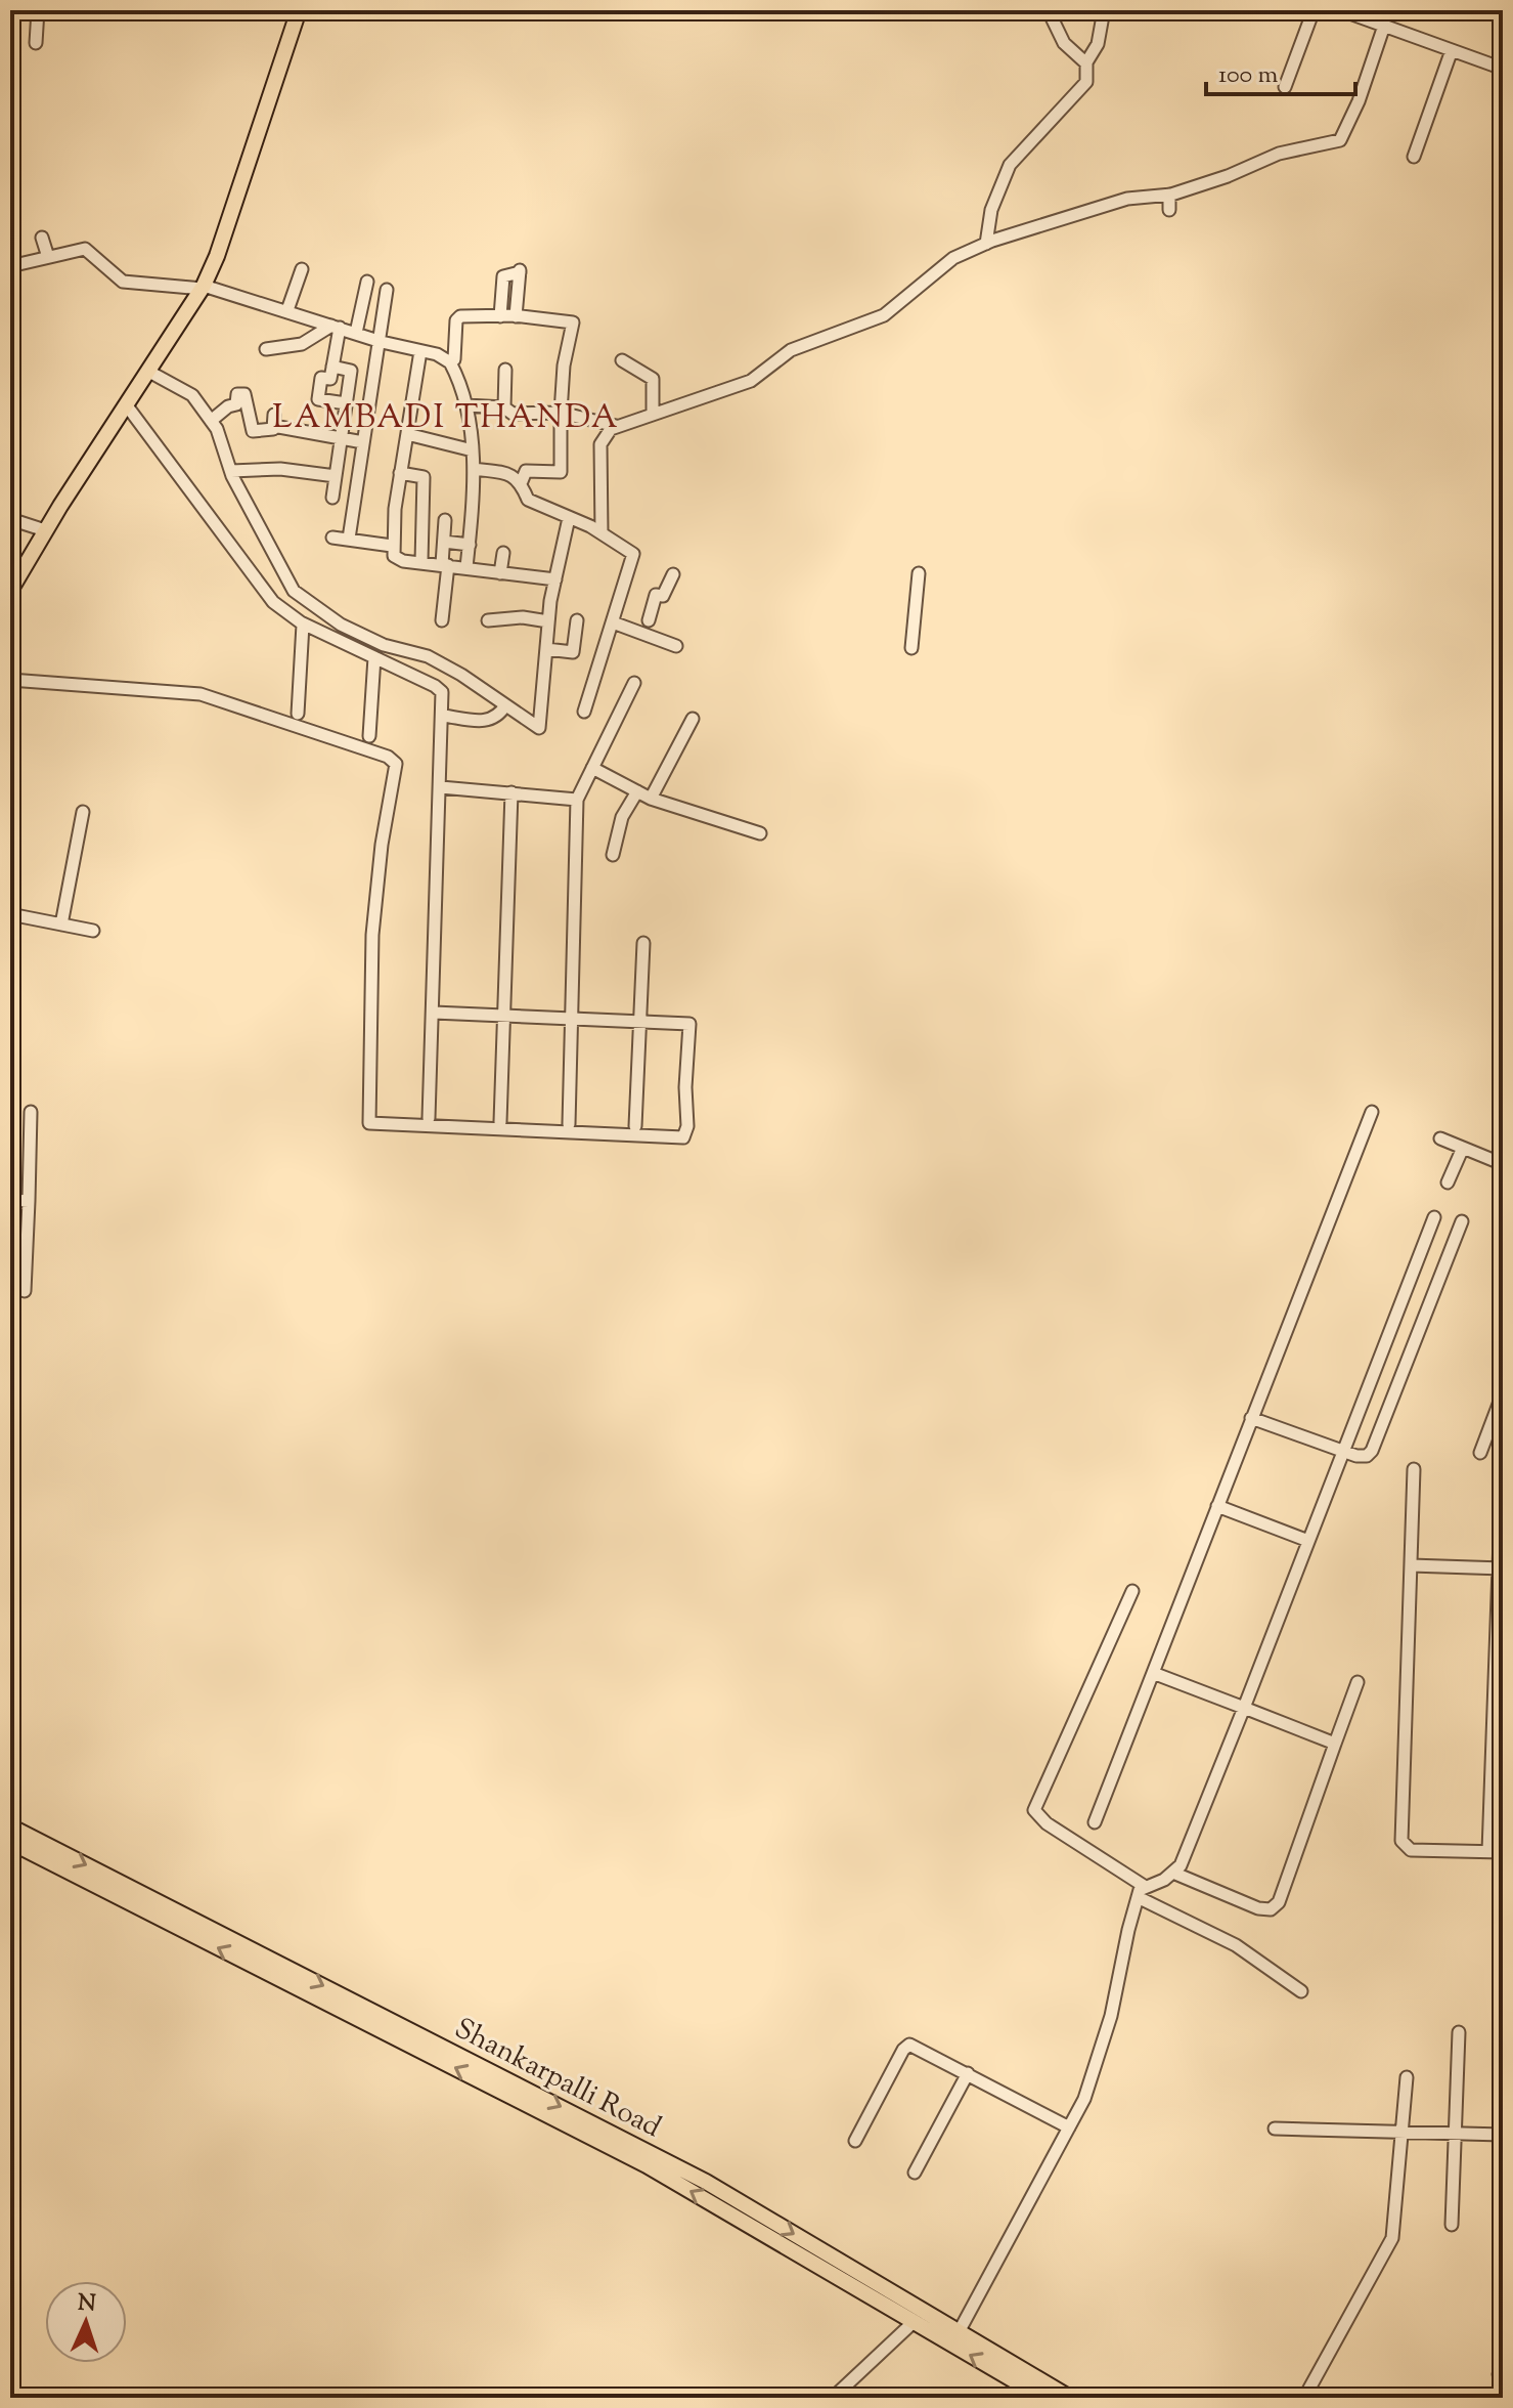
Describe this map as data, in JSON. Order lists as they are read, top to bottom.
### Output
{
  "streets": {
    "main road": ["Shankarpalli Road"]
  },
  "districts": ["LAMBADI THANDA"],
  "scale_bar": "100 m",
  "north": "top"
}
